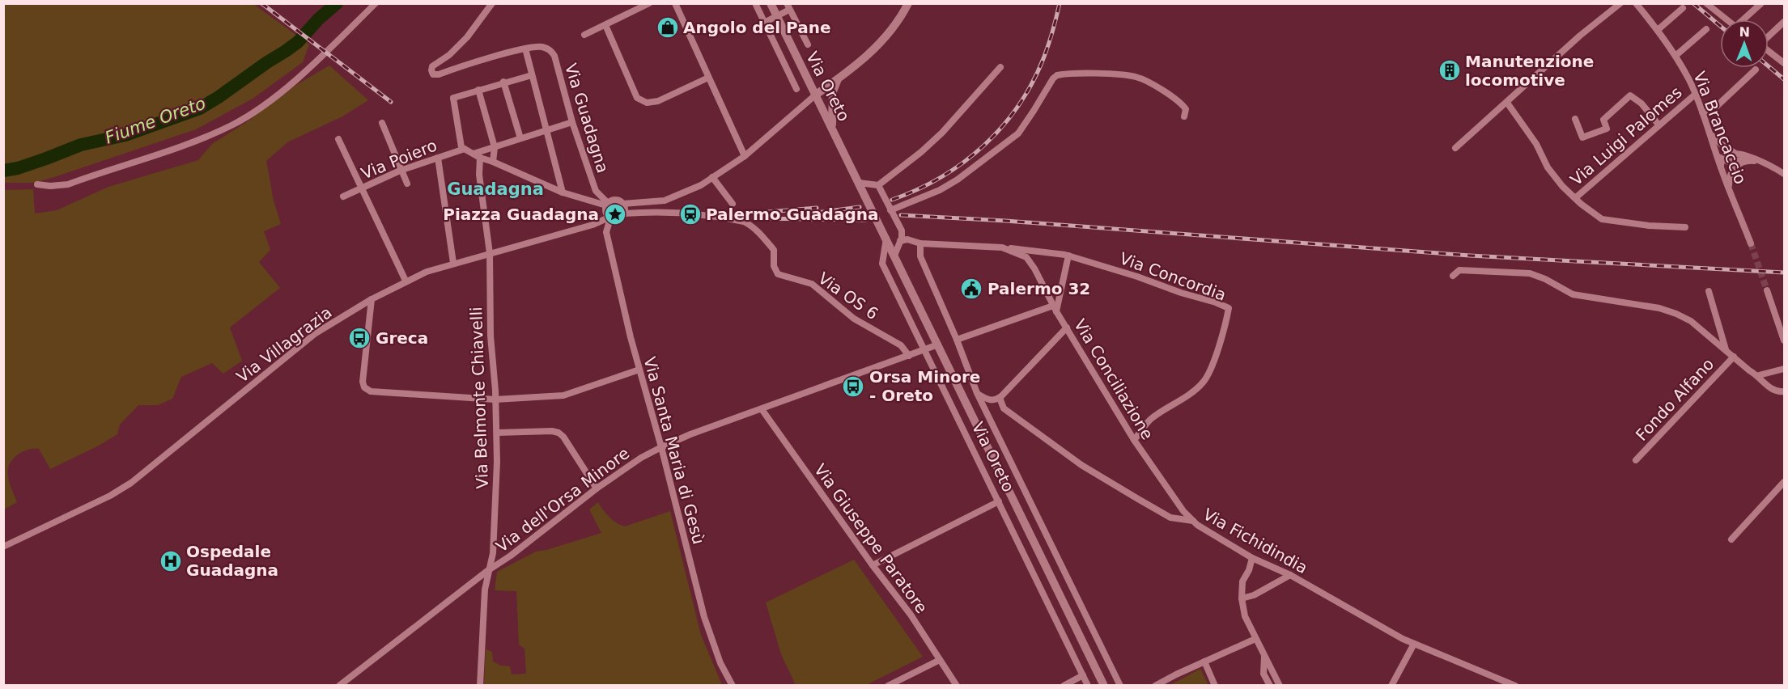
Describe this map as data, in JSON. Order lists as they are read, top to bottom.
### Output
{
  "streets": {
    "street": [
      "Via Oreto",
      "Via Guadagna",
      "Via Brancaccio",
      "Via Luigi Palomes",
      "Via Poiero",
      "Via Concordia",
      "Via OS 6",
      "Via Villagrazia",
      "Via Conciliazione",
      "Via Belmonte Chiavelli",
      "Fondo Alfano",
      "Via Santa Maria di Gesù",
      "Via dell'Orsa Minore",
      "Via Giuseppe Paratore",
      "Via Fichidindia"
    ]
  },
  "crossings": [
    ["Via Oreto", "Via Conciliazione"],
    ["Via Oreto", "Via dell'Orsa Minore"],
    ["Via Guadagna", "Via OS 6"],
    ["Via Guadagna", "Via Villagrazia"],
    ["Via Guadagna", "Via Santa Maria di Gesù"],
    ["Via Brancaccio", "Via Luigi Palomes"],
    ["Via Concordia", "Via Conciliazione"],
    ["Via OS 6", "Via Villagrazia"],
    ["Via OS 6", "Via Santa Maria di Gesù"],
    ["Via OS 6", "Via dell'Orsa Minore"],
    ["Via Villagrazia", "Via Belmonte Chiavelli"],
    ["Via Villagrazia", "Via Santa Maria di Gesù"],
    ["Via Conciliazione", "Via Fichidindia"],
    ["Via Belmonte Chiavelli", "Via dell'Orsa Minore"],
    ["Via Santa Maria di Gesù", "Via dell'Orsa Minore"],
    ["Via dell'Orsa Minore", "Via Giuseppe Paratore"]
  ],
  "districts": ["Guadagna"],
  "water": ["Fiume Oreto"],
  "places": {
    "shop": ["Angolo del Pane"],
    "building": ["Manutenzione locomotive"],
    "place": ["Piazza Guadagna"],
    "station": ["Palermo Guadagna"],
    "public building": ["Palermo 32"],
    "bus stop": ["Greca", "Orsa Minore - Oreto"],
    "hospital": ["Ospedale Guadagna"]
  },
  "north": "top"
}
